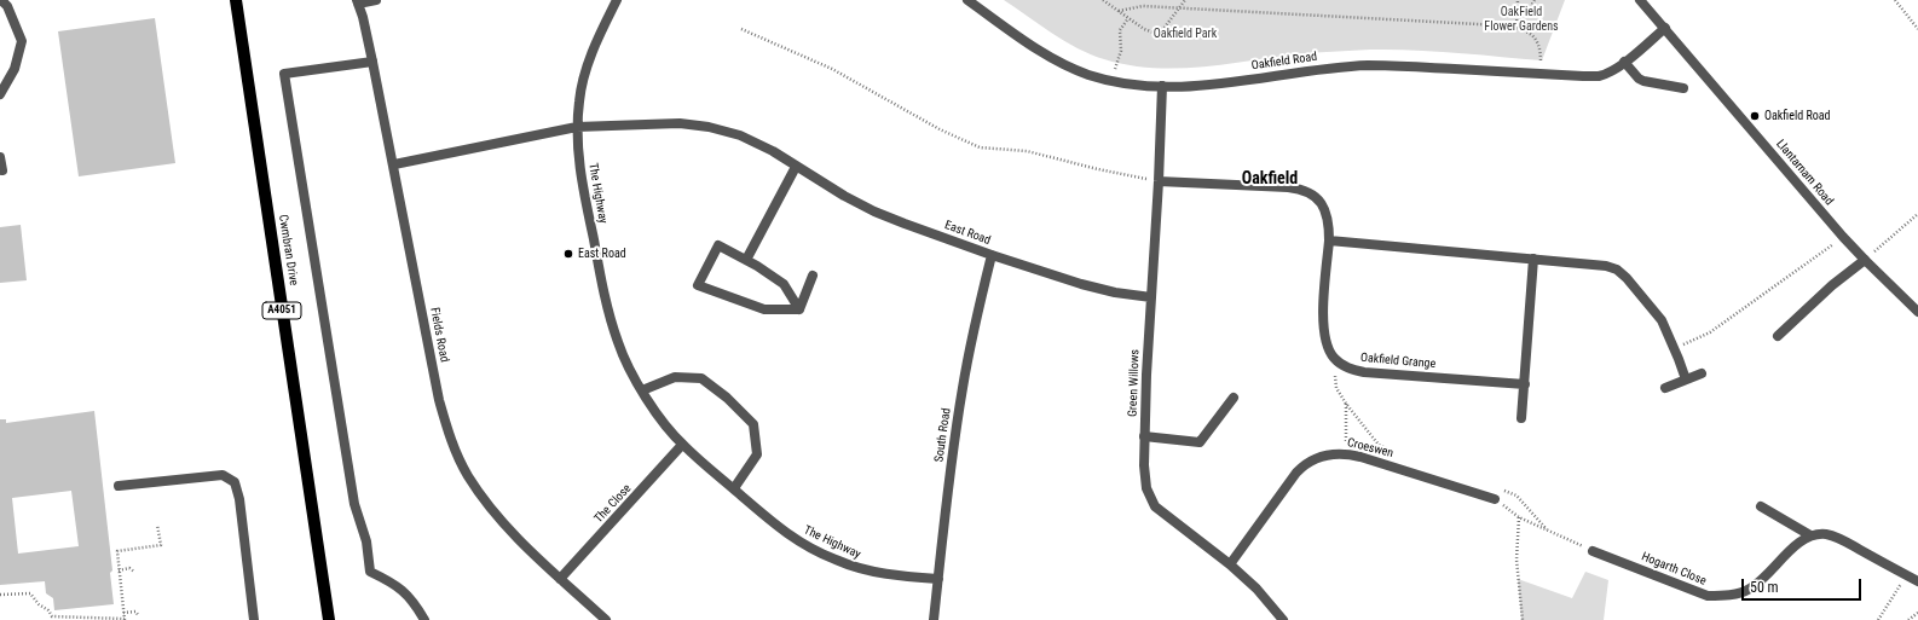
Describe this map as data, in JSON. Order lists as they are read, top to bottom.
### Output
{
  "streets": {
    "main road": ["Cwmbran Drive", "A4051"],
    "street": [
      "Oakfield Road",
      "Llantarnam Road",
      "The Highway",
      "East Road",
      "Fields Road",
      "Oakfield Grange",
      "Green Willows",
      "South Road",
      "Croeswen",
      "The Close",
      "Hogarth Close"
    ]
  },
  "crossings": [
    ["Oakfield Road", "Llantarnam Road"],
    ["Oakfield Road", "Green Willows"],
    ["The Highway", "East Road"],
    ["The Highway", "South Road"],
    ["The Highway", "The Close"],
    ["East Road", "Fields Road"],
    ["East Road", "Green Willows"],
    ["East Road", "South Road"],
    ["Fields Road", "The Close"],
    ["Green Willows", "Croeswen"]
  ],
  "districts": ["Oakfield"],
  "parks": ["OakField Flower Gardens", "Oakfield Park"],
  "places": ["Oakfield Road", "East Road"],
  "scale_bar": "50 m"
}
